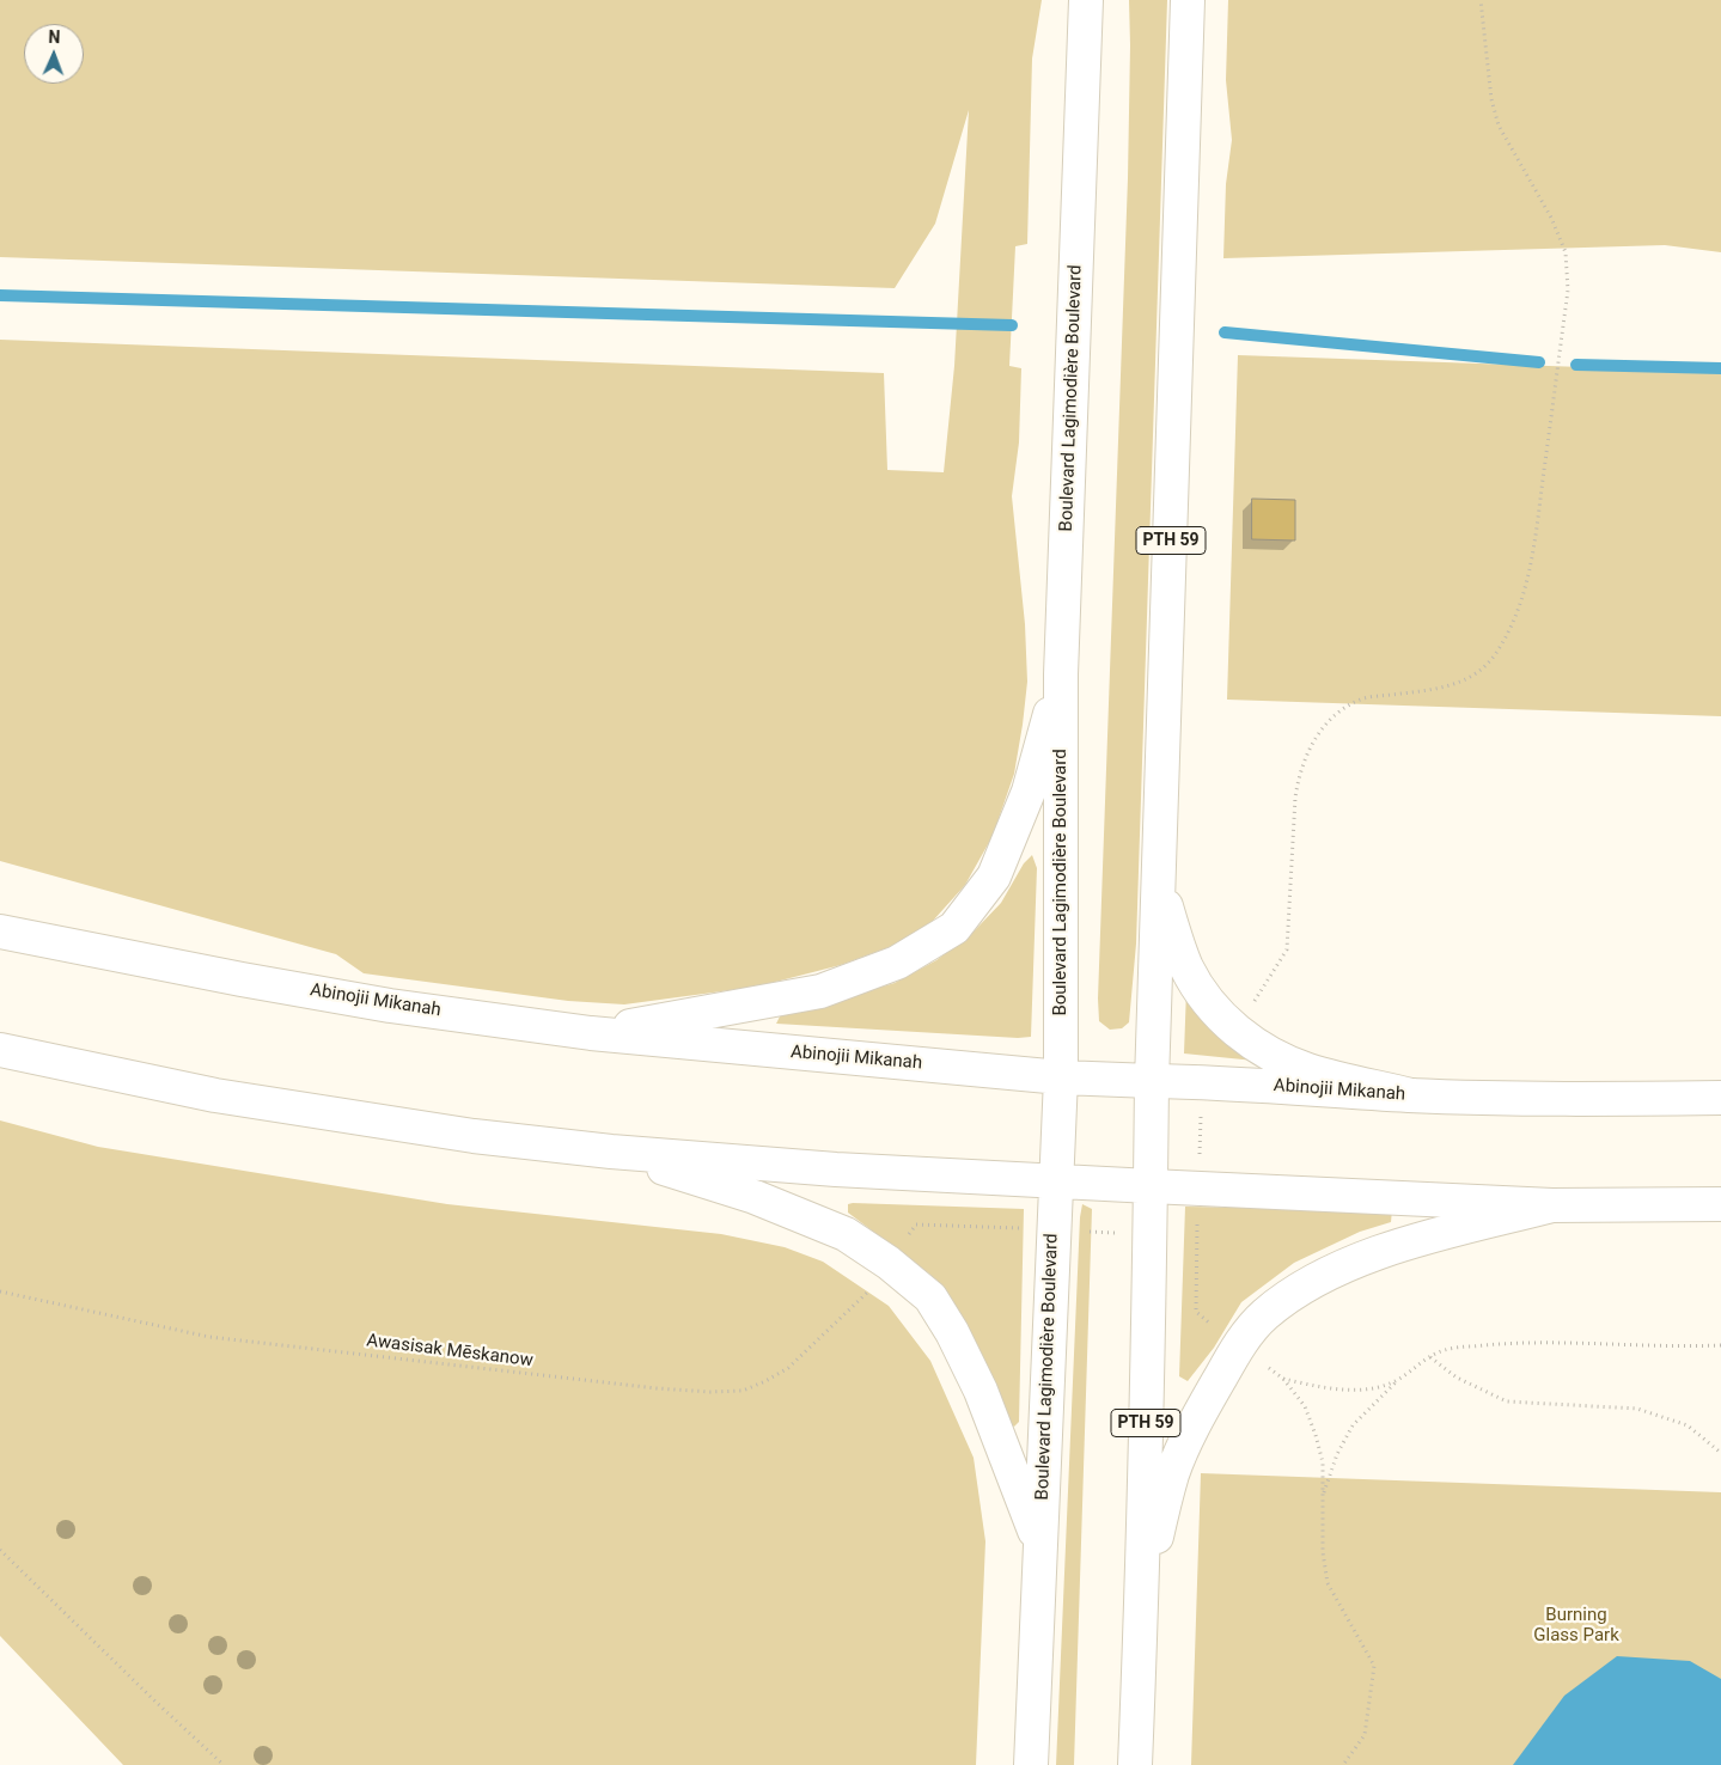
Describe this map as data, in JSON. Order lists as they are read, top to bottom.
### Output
{
  "streets": {
    "main road": ["Boulevard Lagimodière Boulevard", "PTH 59", "Abinojii Mikanah"],
    "path": ["Awasisak Mēskanow"]
  },
  "crossings": [
    ["Boulevard Lagimodière Boulevard", "Abinojii Mikanah"],
    ["PTH 59", "Abinojii Mikanah"]
  ],
  "parks": ["Burning Glass Park"],
  "north": "top"
}
